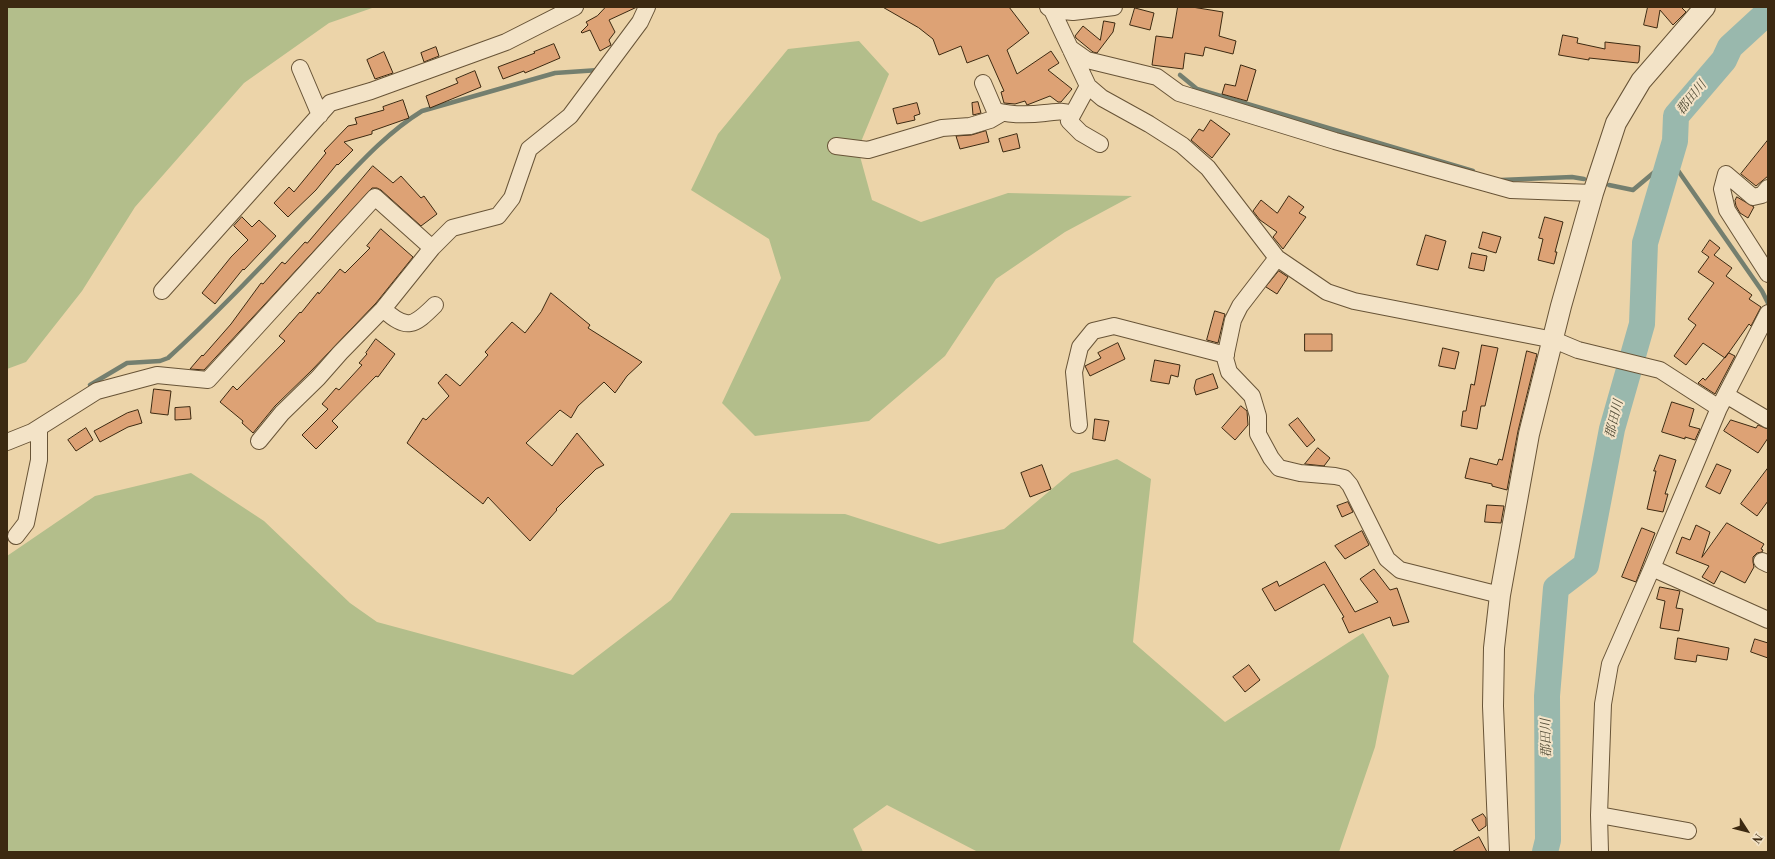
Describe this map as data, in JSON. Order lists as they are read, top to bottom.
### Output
{
  "water": ["郡田川"],
  "north": "bottom right"
}
